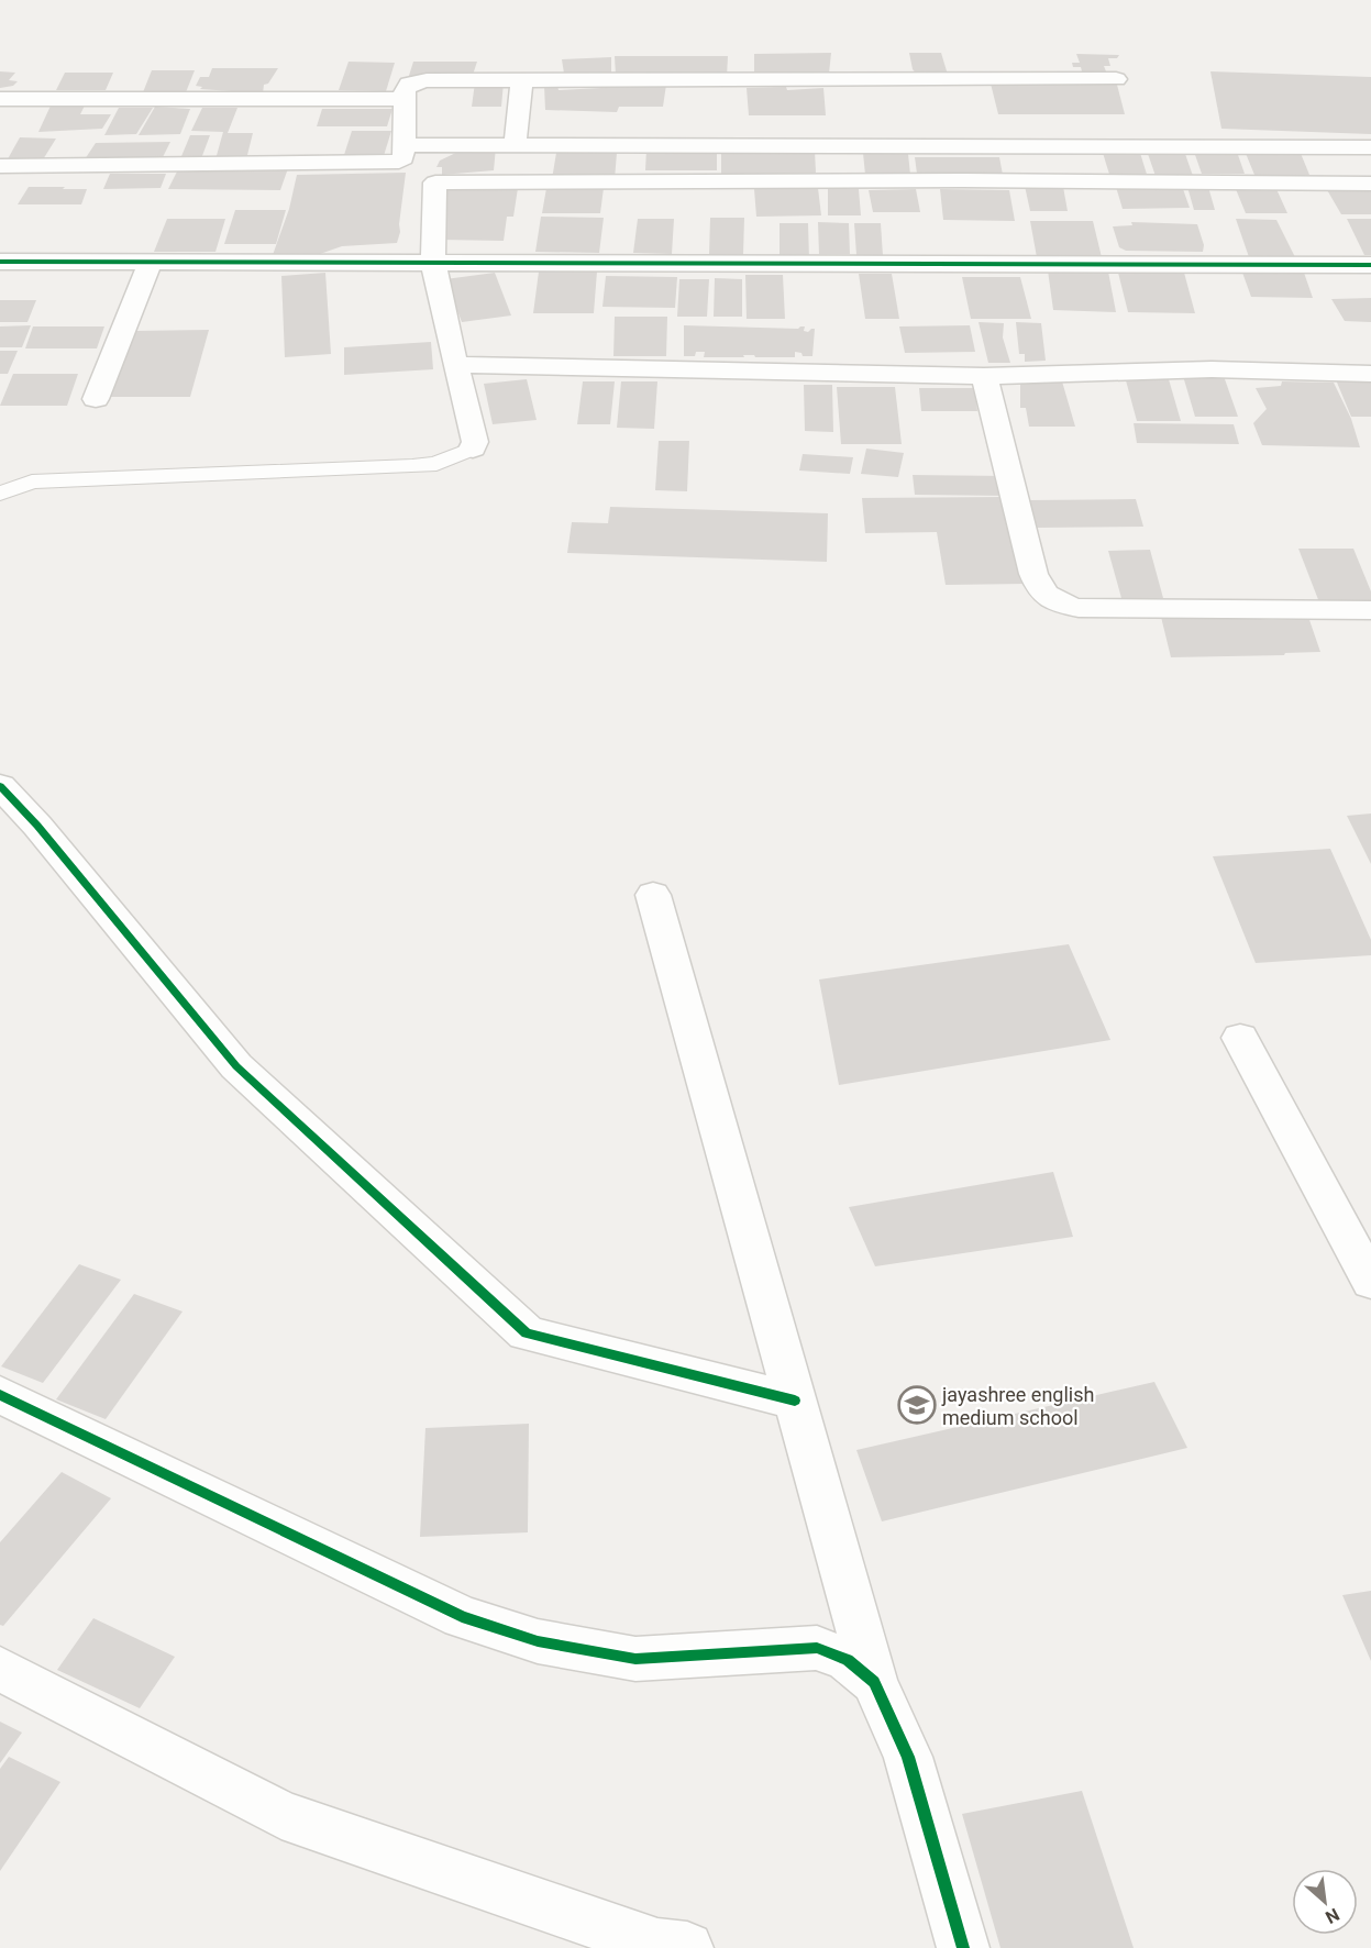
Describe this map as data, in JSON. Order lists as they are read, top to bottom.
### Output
{
  "places": {
    "school or university": ["jayashree english medium school"]
  },
  "north": "bottom right"
}
